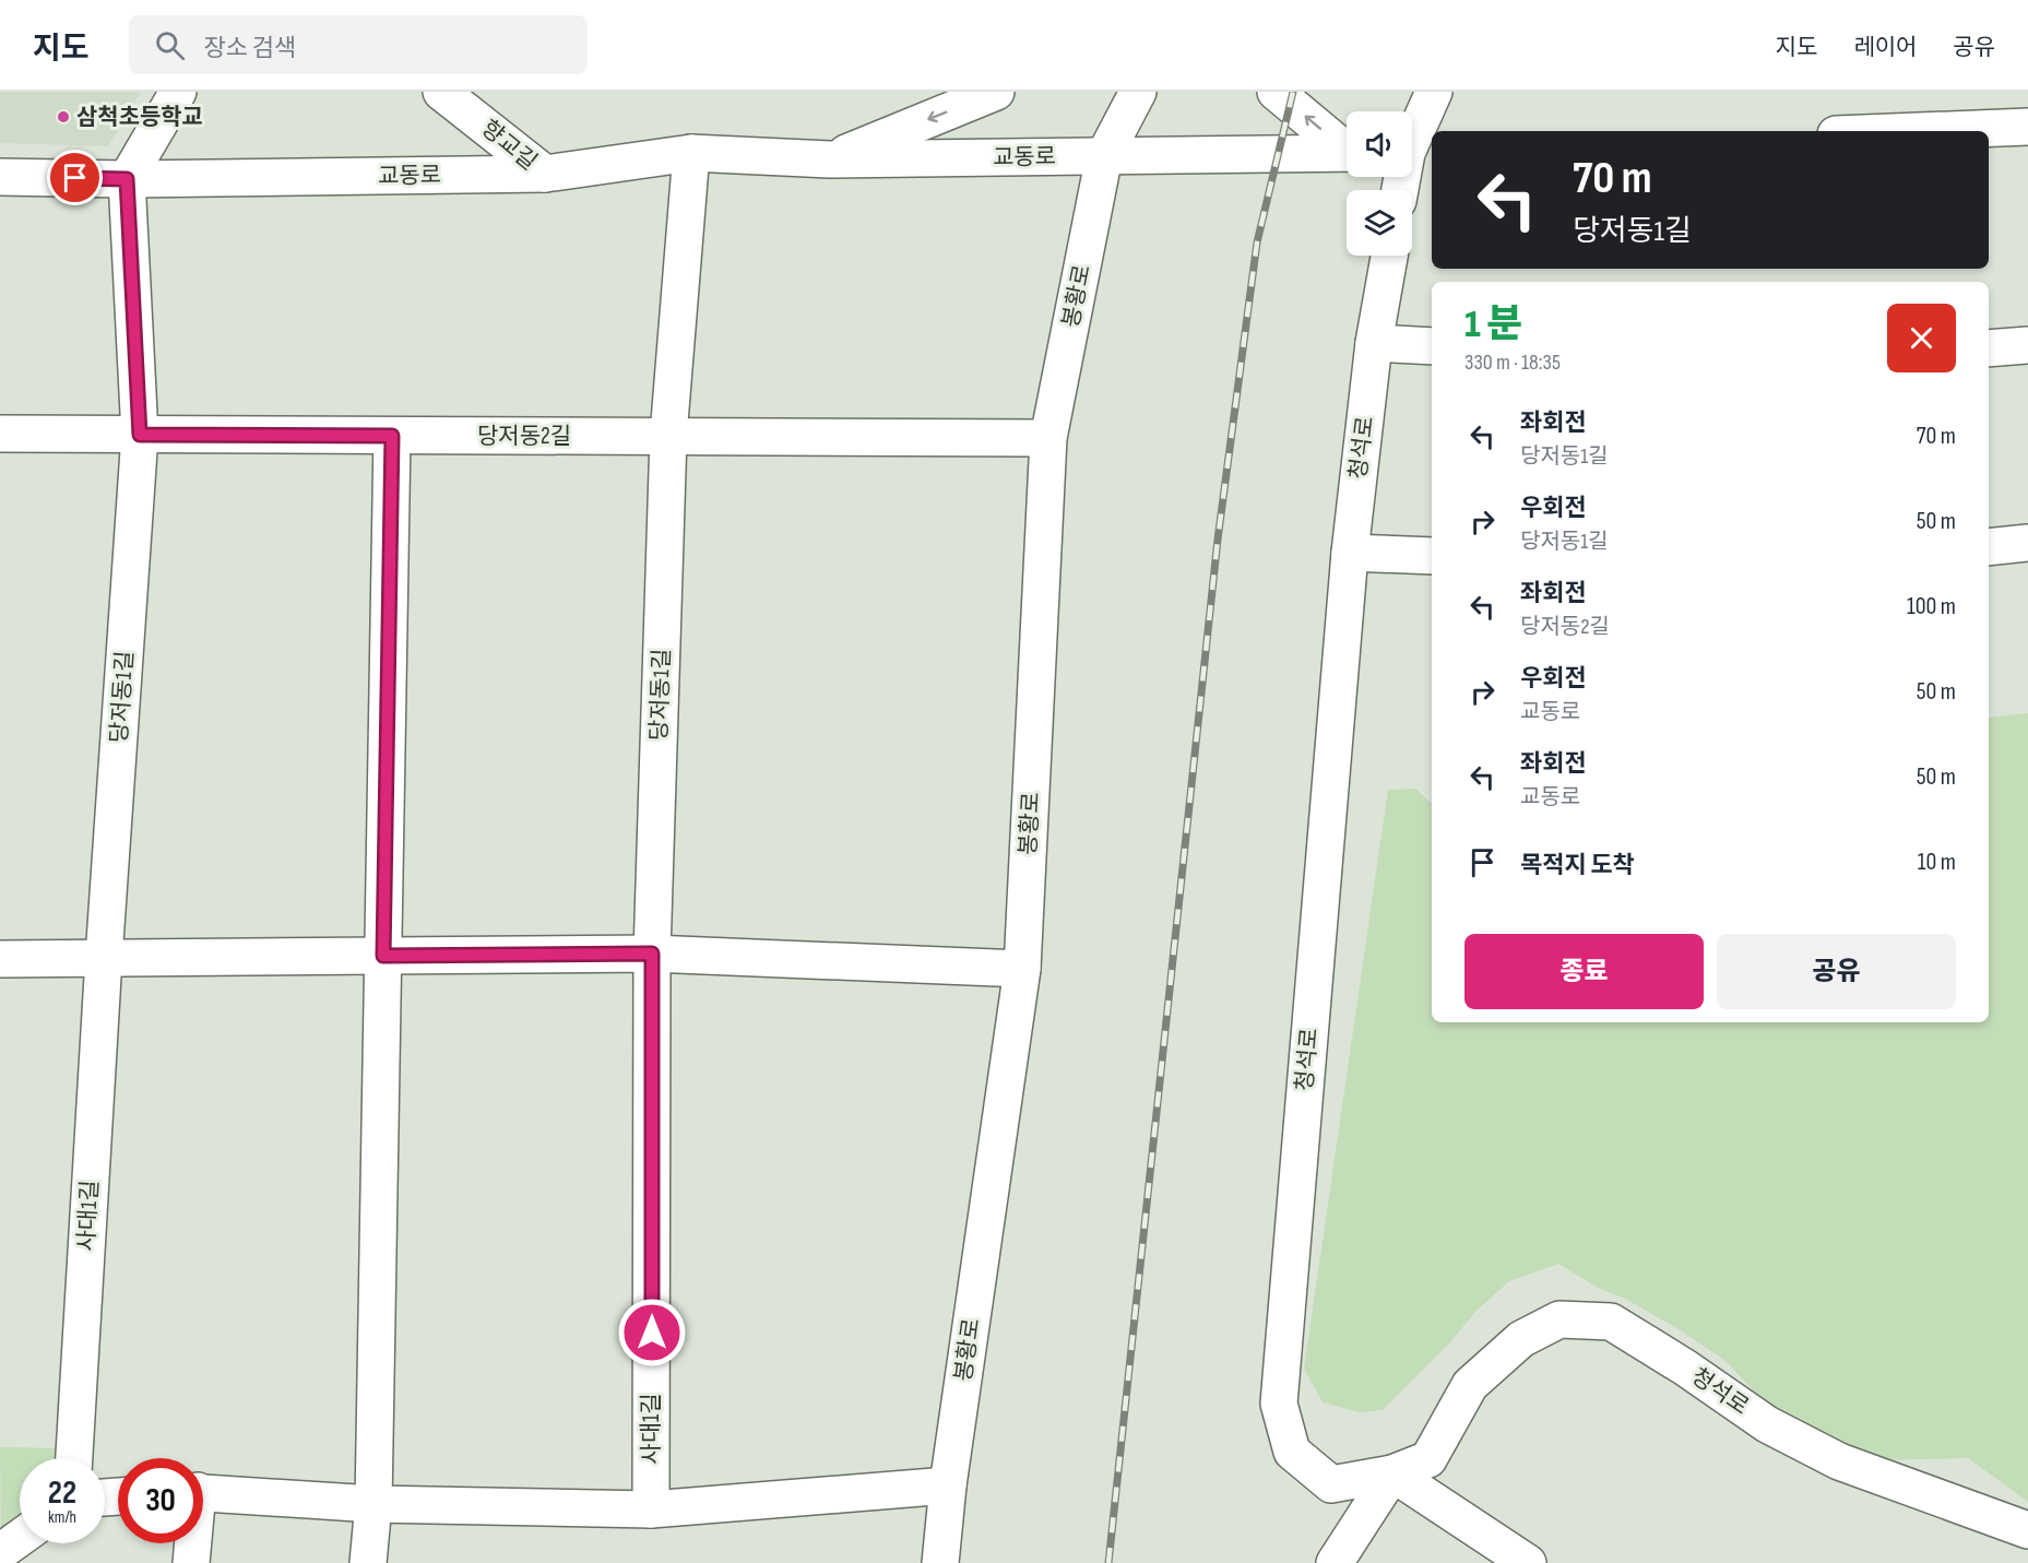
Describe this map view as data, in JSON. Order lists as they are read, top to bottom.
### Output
{
  "streets": {
    "street": [
      "향교길",
      "교동로",
      "봉황로",
      "당저동2길",
      "청석로",
      "당저동1길",
      "사대1길"
    ]
  },
  "crossings": [
    ["향교길", "교동로"],
    ["교동로", "봉황로"],
    ["봉황로", "당저동2길"],
    ["당저동2길", "당저동1길"],
    ["당저동1길", "사대1길"]
  ],
  "places": ["삼척초등학교"],
  "page": {
    "header": "지도",
    "search": "장소 검색",
    "nav": ["지도", "레이어", "공유"],
    "turn": ["70 m", "당저동1길"],
    "heading": ["1 분", "330 m · 18:35"],
    "list": [
      {
        "name": "좌회전",
        "note": "당저동1길",
        "value": "70 m"
      },
      {
        "name": "우회전",
        "note": "당저동1길",
        "value": "50 m"
      },
      {
        "name": "좌회전",
        "note": "당저동2길",
        "value": "100 m"
      },
      {
        "name": "우회전",
        "note": "교동로",
        "value": "50 m"
      },
      {
        "name": "좌회전",
        "note": "교동로",
        "value": "50 m"
      },
      {
        "name": "목적지 도착",
        "value": "10 m"
      }
    ],
    "buttons": ["종료", "공유"],
    "speed": "22 km/h",
    "limit": "30"
  }
}
